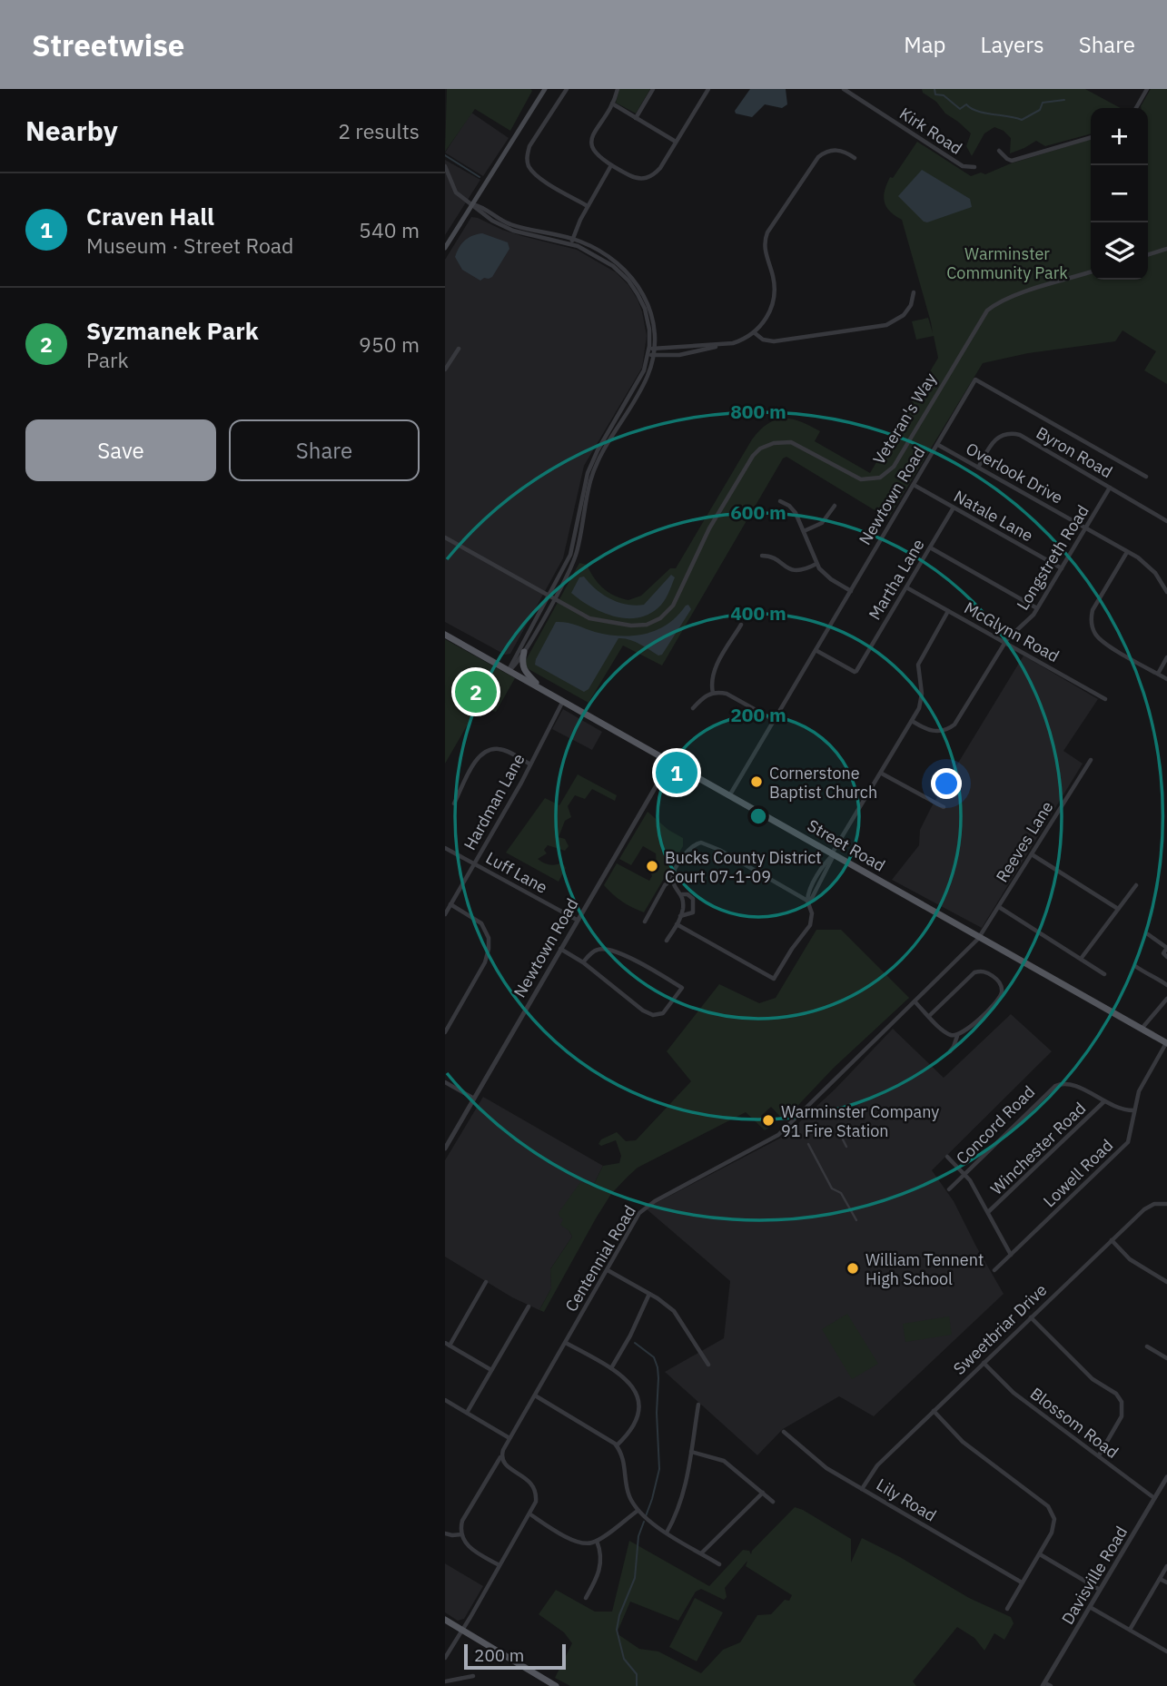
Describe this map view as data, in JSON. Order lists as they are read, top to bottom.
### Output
{
  "streets": {
    "main road": ["Street Road"],
    "street": [
      "Kirk Road",
      "Veteran's Way",
      "Byron Road",
      "Overlook Drive",
      "Newtown Road",
      "Natale Lane",
      "Longstreth Road",
      "Martha Lane",
      "McGlynn Road",
      "Hardman Lane",
      "Reeves Lane",
      "Luff Lane",
      "Concord Road",
      "Winchester Road",
      "Lowell Road",
      "Centennial Road",
      "Sweetbriar Drive",
      "Blossom Road",
      "Lily Road",
      "Davisville Road"
    ]
  },
  "crossings": [
    ["Byron Road", "Overlook Drive"],
    ["Byron Road", "Longstreth Road"],
    ["Overlook Drive", "Newtown Road"],
    ["Overlook Drive", "Longstreth Road"],
    ["Newtown Road", "Natale Lane"],
    ["Newtown Road", "Martha Lane"],
    ["Newtown Road", "Street Road"],
    ["Newtown Road", "Luff Lane"],
    ["Natale Lane", "Longstreth Road"],
    ["Natale Lane", "Martha Lane"],
    ["Longstreth Road", "McGlynn Road"],
    ["Martha Lane", "McGlynn Road"],
    ["Hardman Lane", "Street Road"],
    ["Hardman Lane", "Luff Lane"],
    ["Reeves Lane", "Street Road"],
    ["Reeves Lane", "Centennial Road"],
    ["Street Road", "Lowell Road"],
    ["Street Road", "Centennial Road"],
    ["Concord Road", "Winchester Road"],
    ["Concord Road", "Lowell Road"],
    ["Sweetbriar Drive", "Blossom Road"],
    ["Sweetbriar Drive", "Lily Road"],
    ["Blossom Road", "Davisville Road"]
  ],
  "parks": ["Warminster Community Park"],
  "places": [
    "Cornerstone Baptist Church",
    "Bucks County District Court 07-1-09",
    "Warminster Company 91 Fire Station",
    "William Tennent High School"
  ],
  "scale_bar": "200 m",
  "page": {
    "header": "Streetwise",
    "nav": ["Map", "Layers", "Share"],
    "heading": ["Nearby", "2 results"],
    "map_buttons": ["+", "−"],
    "list": [
      {
        "mark": "1",
        "name": "Craven Hall",
        "note": "Museum · Street Road",
        "value": "540 m"
      },
      {
        "mark": "2",
        "name": "Syzmanek Park",
        "note": "Park",
        "value": "950 m"
      }
    ],
    "buttons": ["Save", "Share"],
    "pins": ["2", "1"],
    "scale": "200 m"
  },
  "rings": [
    "800 m",
    "600 m",
    "400 m",
    "200 m"
  ]
}
